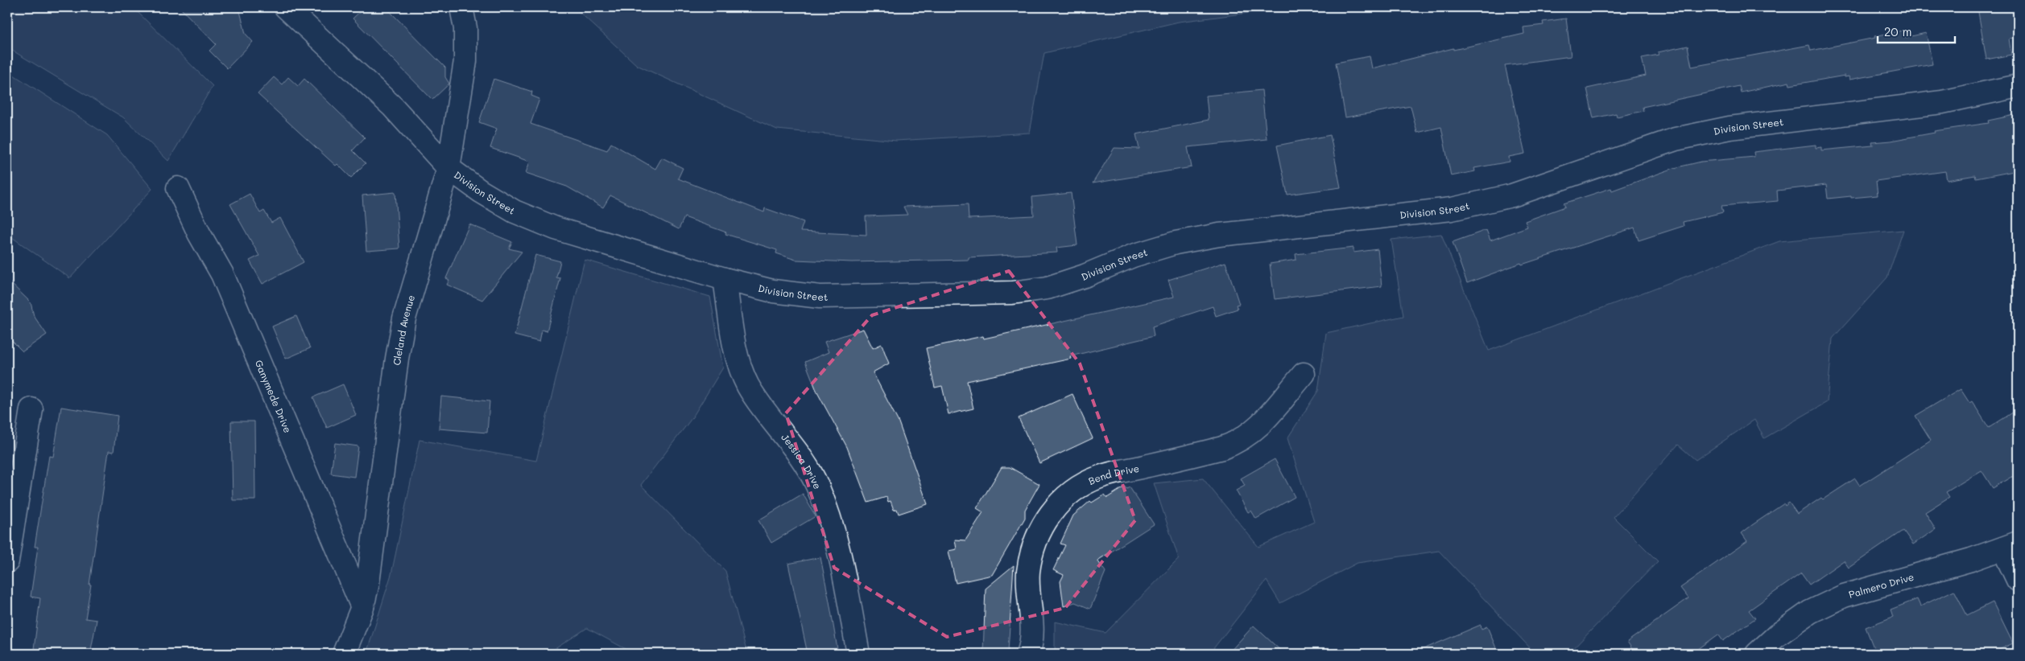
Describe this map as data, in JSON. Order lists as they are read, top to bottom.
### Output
{
  "streets": {
    "street": [
      "Division Street",
      "Cleland Avenue",
      "Ganymede Drive",
      "Jessica Drive",
      "Bend Drive",
      "Palmero Drive"
    ]
  },
  "crossings": [
    ["Division Street", "Cleland Avenue"],
    ["Division Street", "Jessica Drive"],
    ["Cleland Avenue", "Ganymede Drive"]
  ],
  "scale_bar": "20 m"
}
